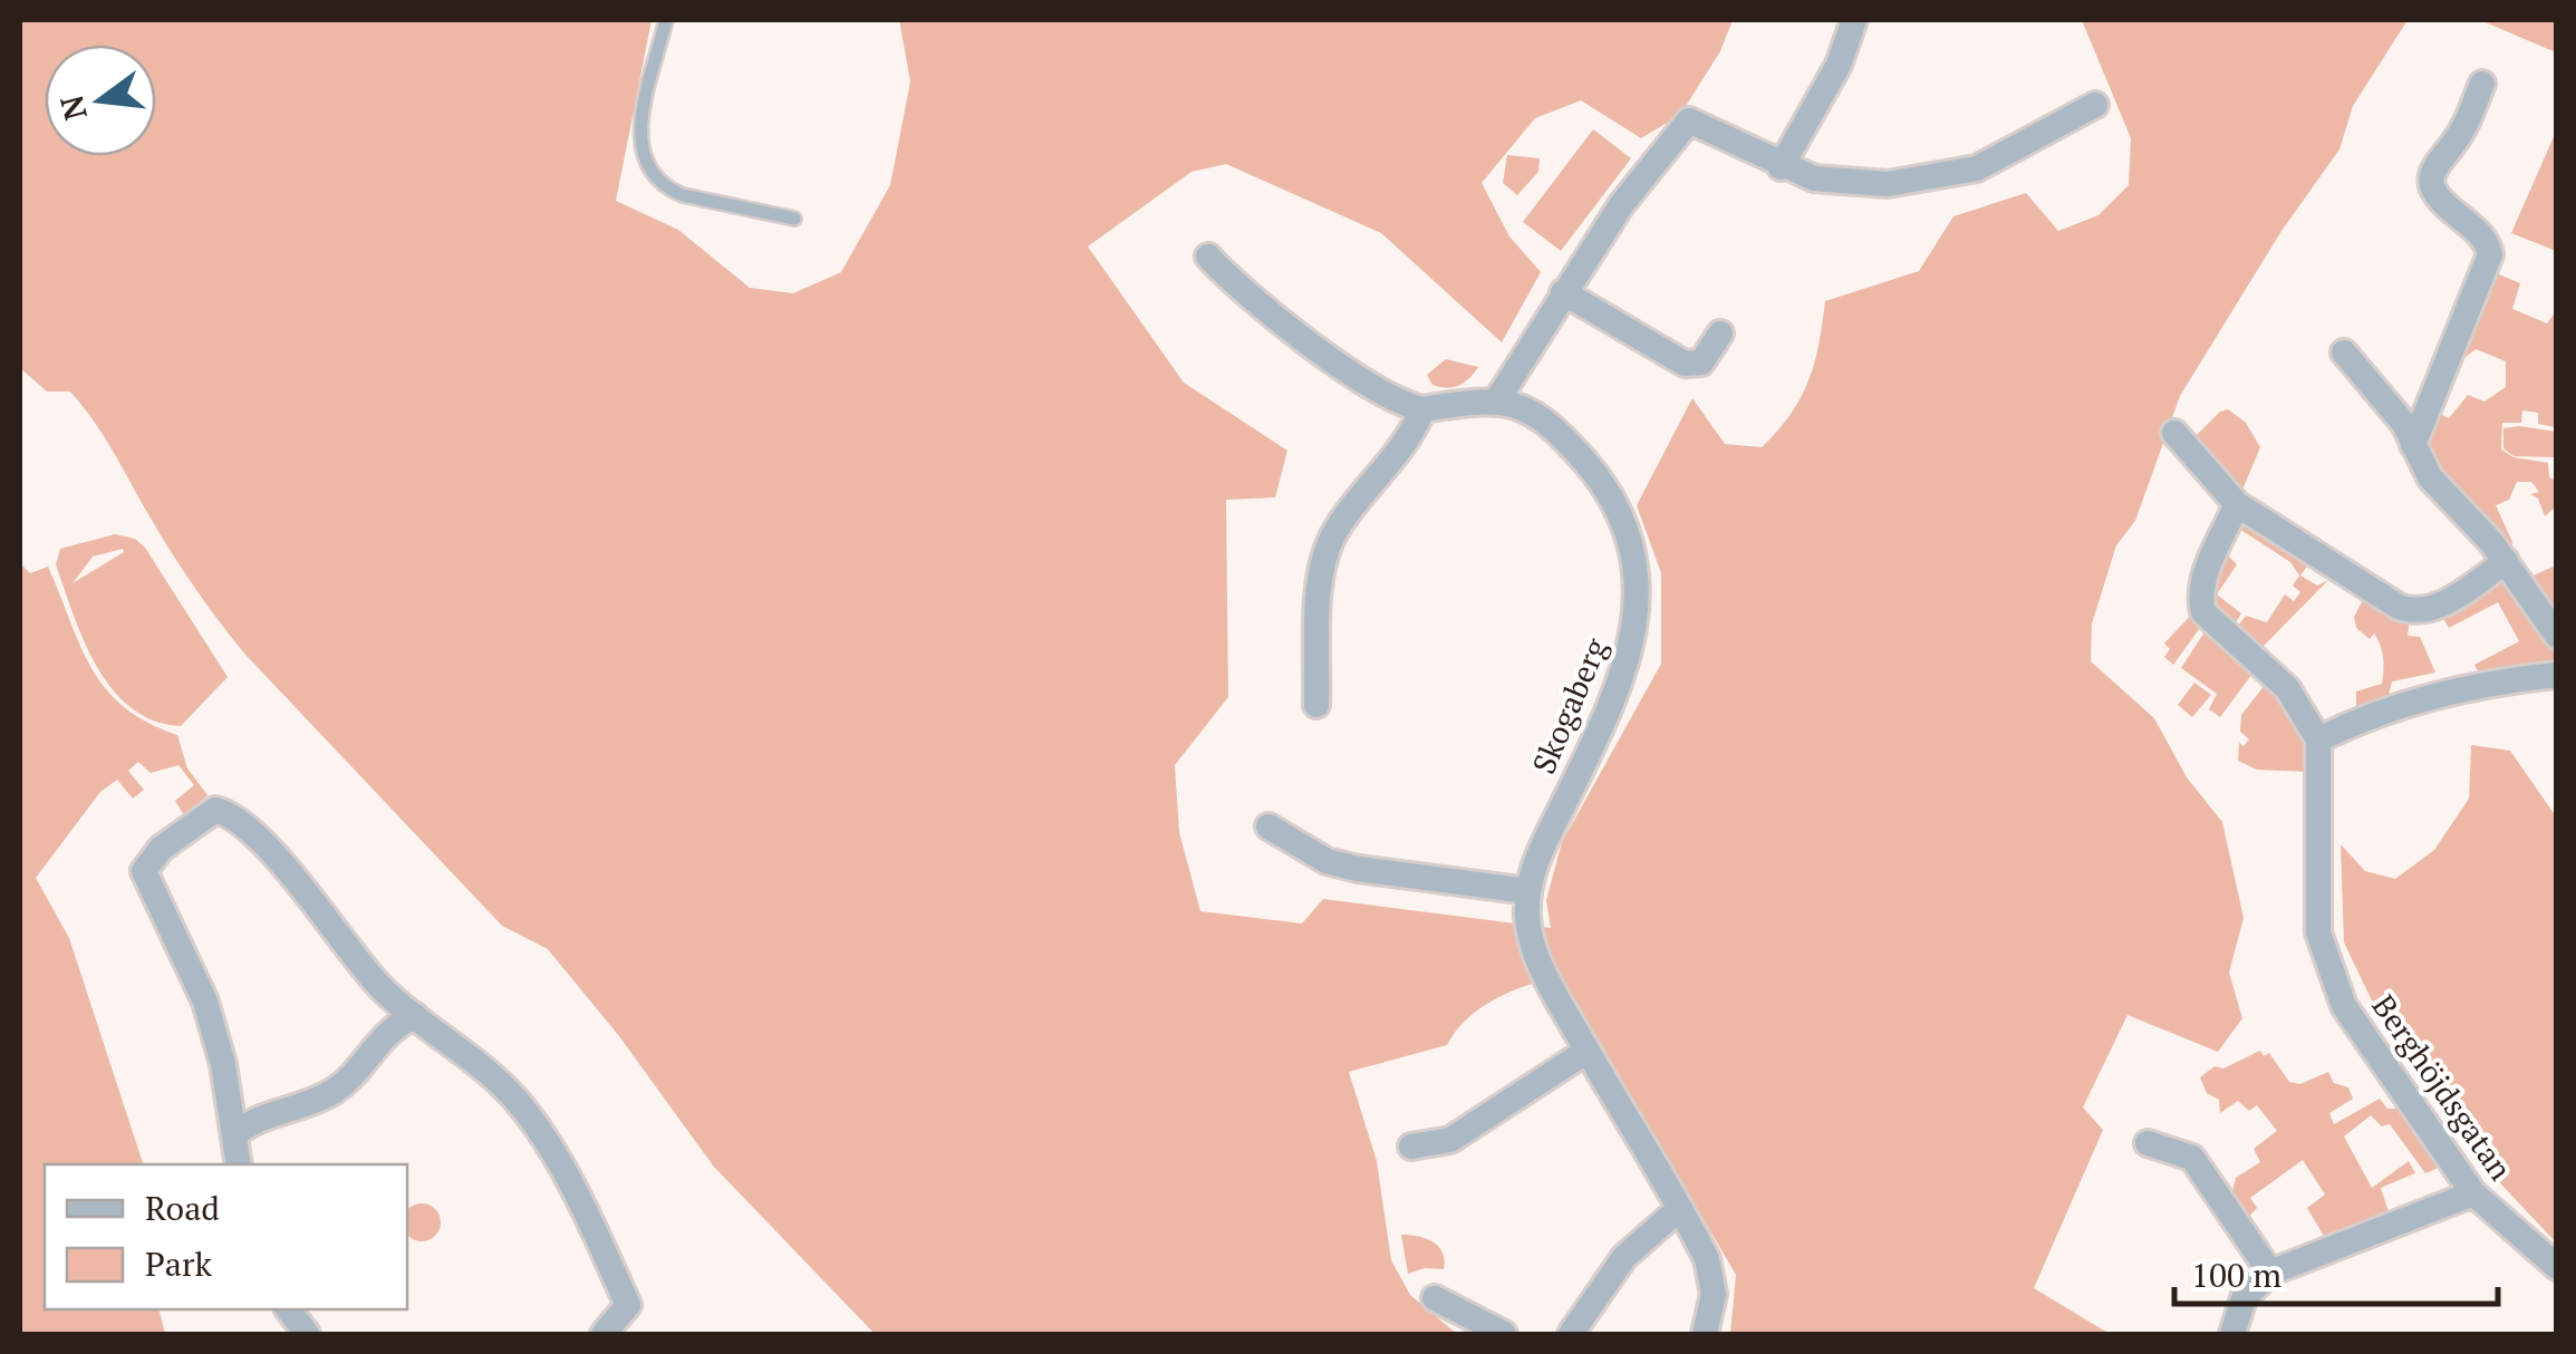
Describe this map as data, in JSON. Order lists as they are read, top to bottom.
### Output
{
  "streets": {
    "street": ["Skogaberg", "Berghöjdsgatan"]
  },
  "legend": ["Road", "Park"],
  "scale_bar": "100 m",
  "north": "left"
}
